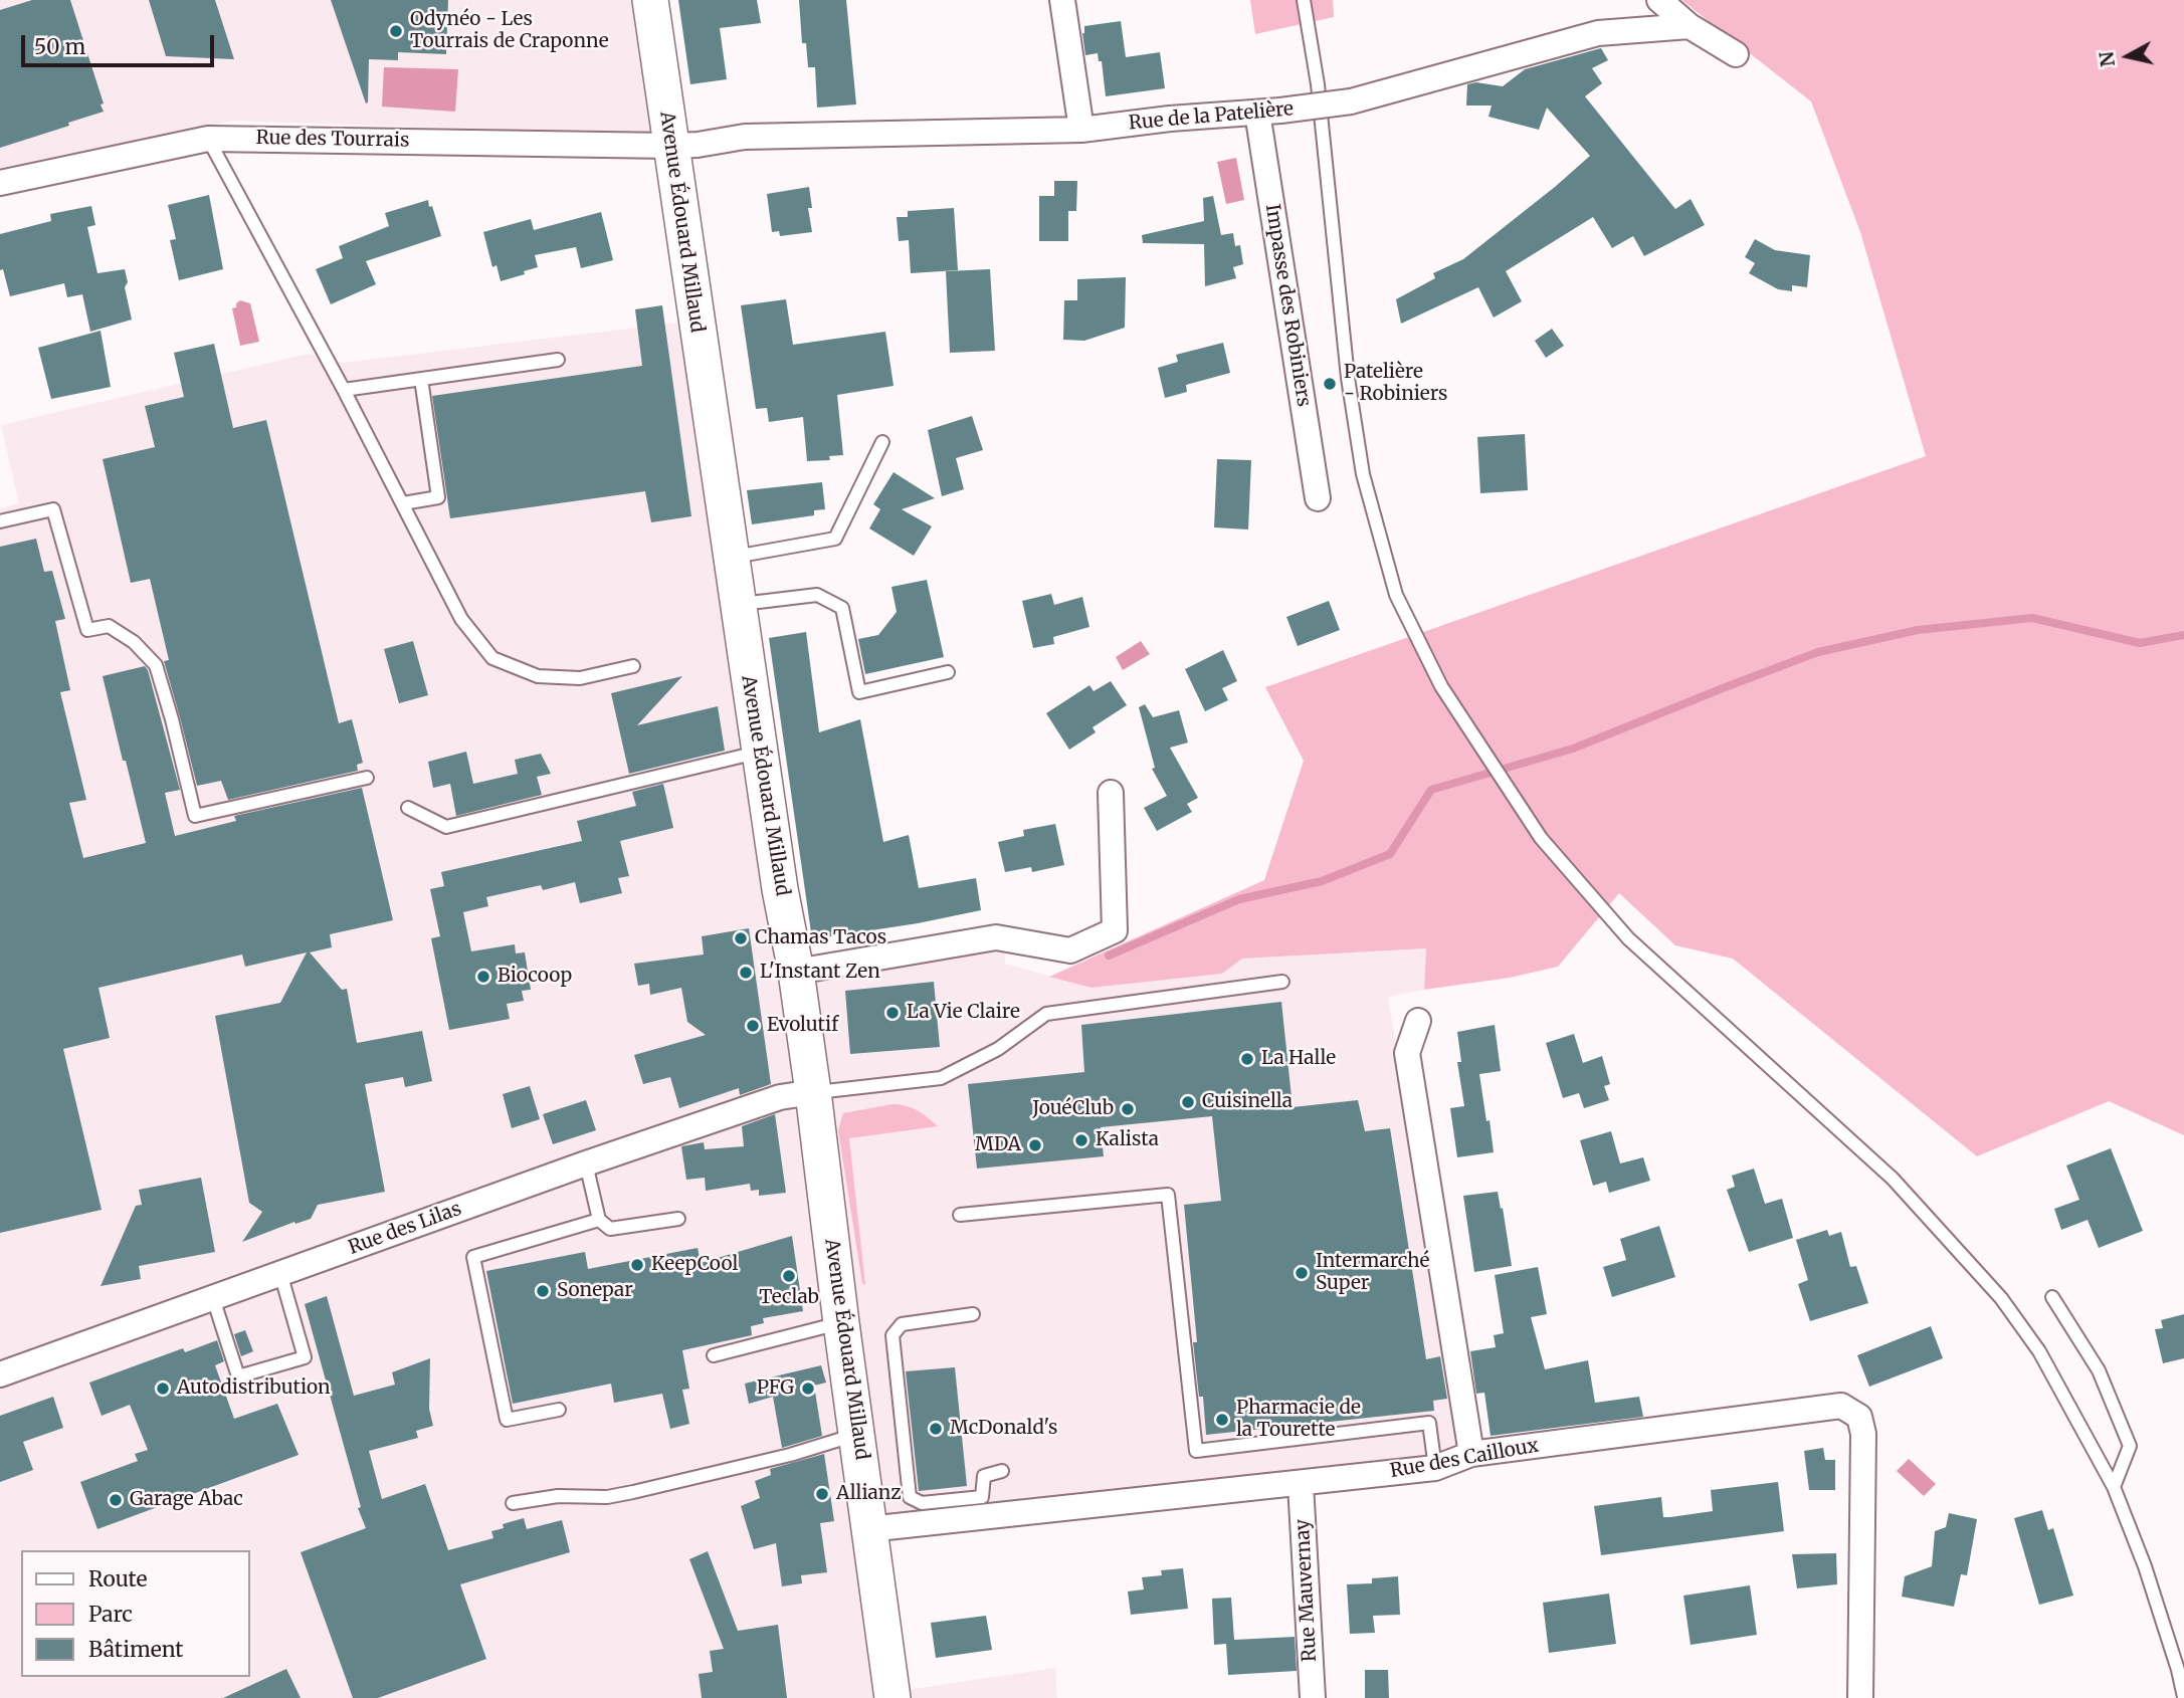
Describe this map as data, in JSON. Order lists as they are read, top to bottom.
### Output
{
  "streets": {
    "main road": ["Avenue Édouard Millaud"],
    "street": [
      "Rue de la Patelière",
      "Rue des Tourrais",
      "Impasse des Robiniers",
      "Rue des Lilas",
      "Rue des Cailloux",
      "Rue Mauvernay"
    ]
  },
  "crossings": [
    ["Rue de la Patelière", "Rue des Tourrais"],
    ["Rue de la Patelière", "Avenue Édouard Millaud"],
    ["Rue de la Patelière", "Impasse des Robiniers"],
    ["Rue des Tourrais", "Avenue Édouard Millaud"],
    ["Avenue Édouard Millaud", "Rue des Lilas"],
    ["Avenue Édouard Millaud", "Rue des Cailloux"],
    ["Rue des Cailloux", "Rue Mauvernay"]
  ],
  "places": [
    "Odynéo - Les Tourrais de Craponne",
    "Patelière - Robiniers",
    "Chamas Tacos",
    "L'Instant Zen",
    "Biocoop",
    "La Vie Claire",
    "Evolutif",
    "La Halle",
    "Cuisinella",
    "JouéClub",
    "Kalista",
    "MDA",
    "KeepCool",
    "Intermarché Super",
    "Teclab",
    "Sonepar",
    "Autodistribution",
    "PFG",
    "Pharmacie de la Tourette",
    "McDonald's",
    "Allianz",
    "Garage Abac"
  ],
  "legend": ["Route", "Parc", "Bâtiment"],
  "scale_bar": "50 m",
  "north": "left"
}
